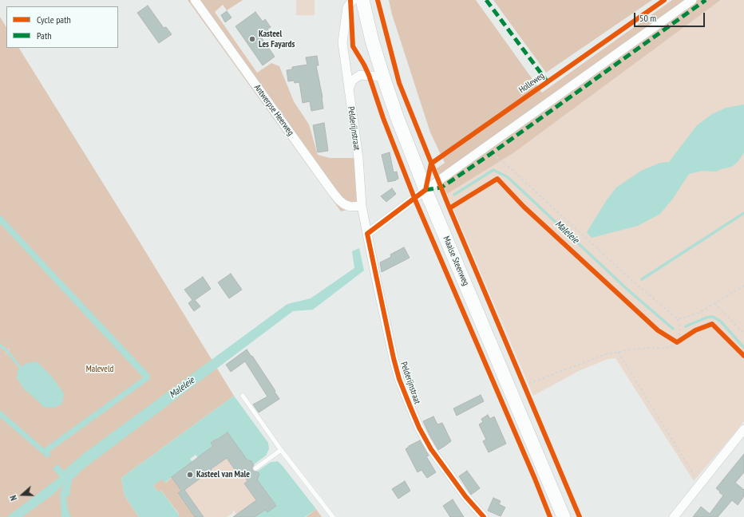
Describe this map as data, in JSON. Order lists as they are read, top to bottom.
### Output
{
  "streets": {
    "main road": ["Maalse Steenweg"],
    "street": ["Antwerpse Heerweg", "Pelderijnstraat"],
    "cycle path": ["Holleweg"]
  },
  "crossings": [
    ["Antwerpse Heerweg", "Pelderijnstraat"]
  ],
  "water": ["Maleleie"],
  "parks": ["Maleveld"],
  "places": ["Kasteel Les Fayards", "Kasteel van Male"],
  "legend": ["Cycle path", "Path"],
  "scale_bar": "50 m",
  "north": "left"
}
